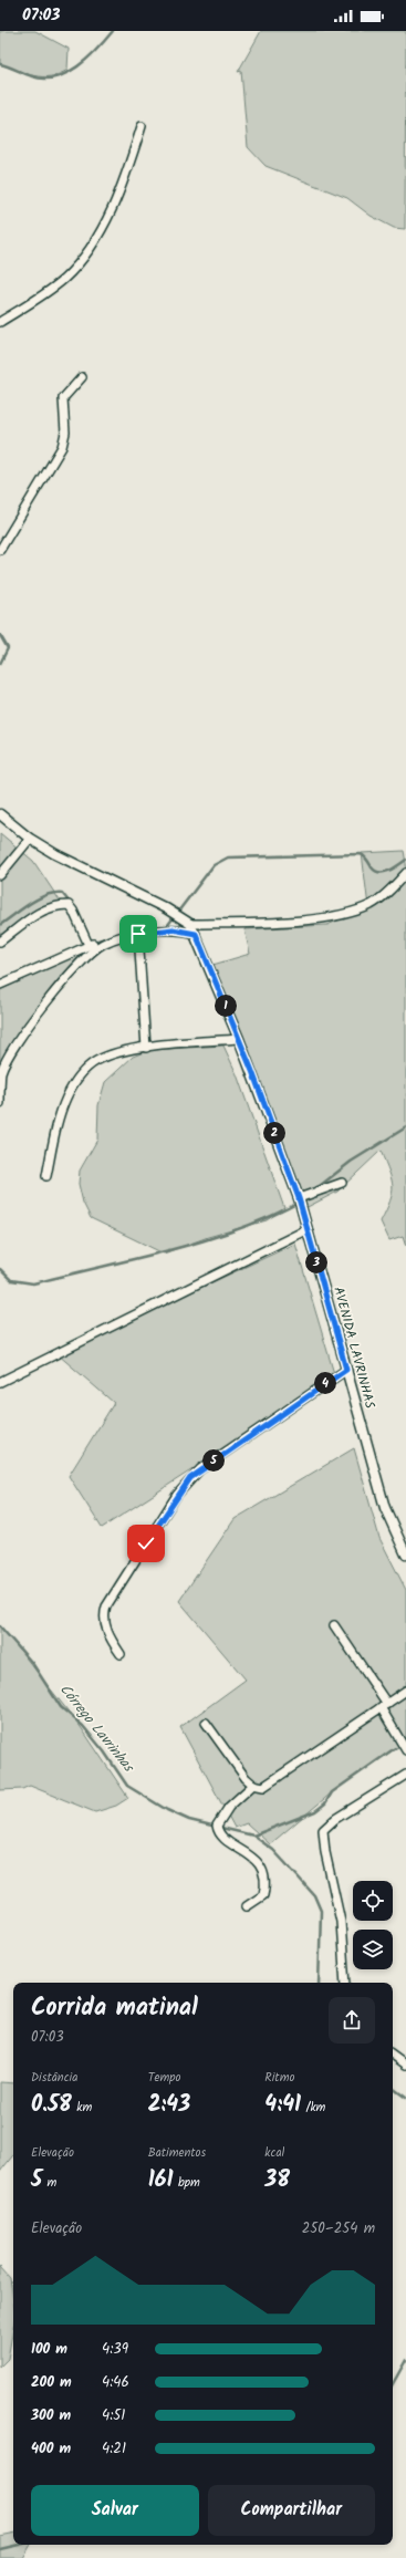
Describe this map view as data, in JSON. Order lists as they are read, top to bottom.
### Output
{
  "streets": {
    "street": ["AVENIDA LAVRINHAS"]
  },
  "water": ["Córrego Lavrinhas"],
  "page": {
    "status": "07:03",
    "pins": [
      "1",
      "2",
      "3",
      "4",
      "5"
    ],
    "heading": ["Corrida matinal", "07:03"],
    "stats": [
      ["Distância", "0.58 km"],
      ["Tempo", "2:43"],
      ["Ritmo", "4:41 /km"],
      ["Elevação", "5 m"],
      ["Batimentos", "161 bpm"],
      ["kcal", "38"]
    ],
    "chart": ["Elevação", "250–254 m"],
    "list": [
      {
        "name": "100 m",
        "note": "4:39"
      },
      {
        "name": "200 m",
        "note": "4:46"
      },
      {
        "name": "300 m",
        "note": "4:51"
      },
      {
        "name": "400 m",
        "note": "4:21"
      }
    ],
    "buttons": ["Salvar", "Compartilhar"]
  }
}
